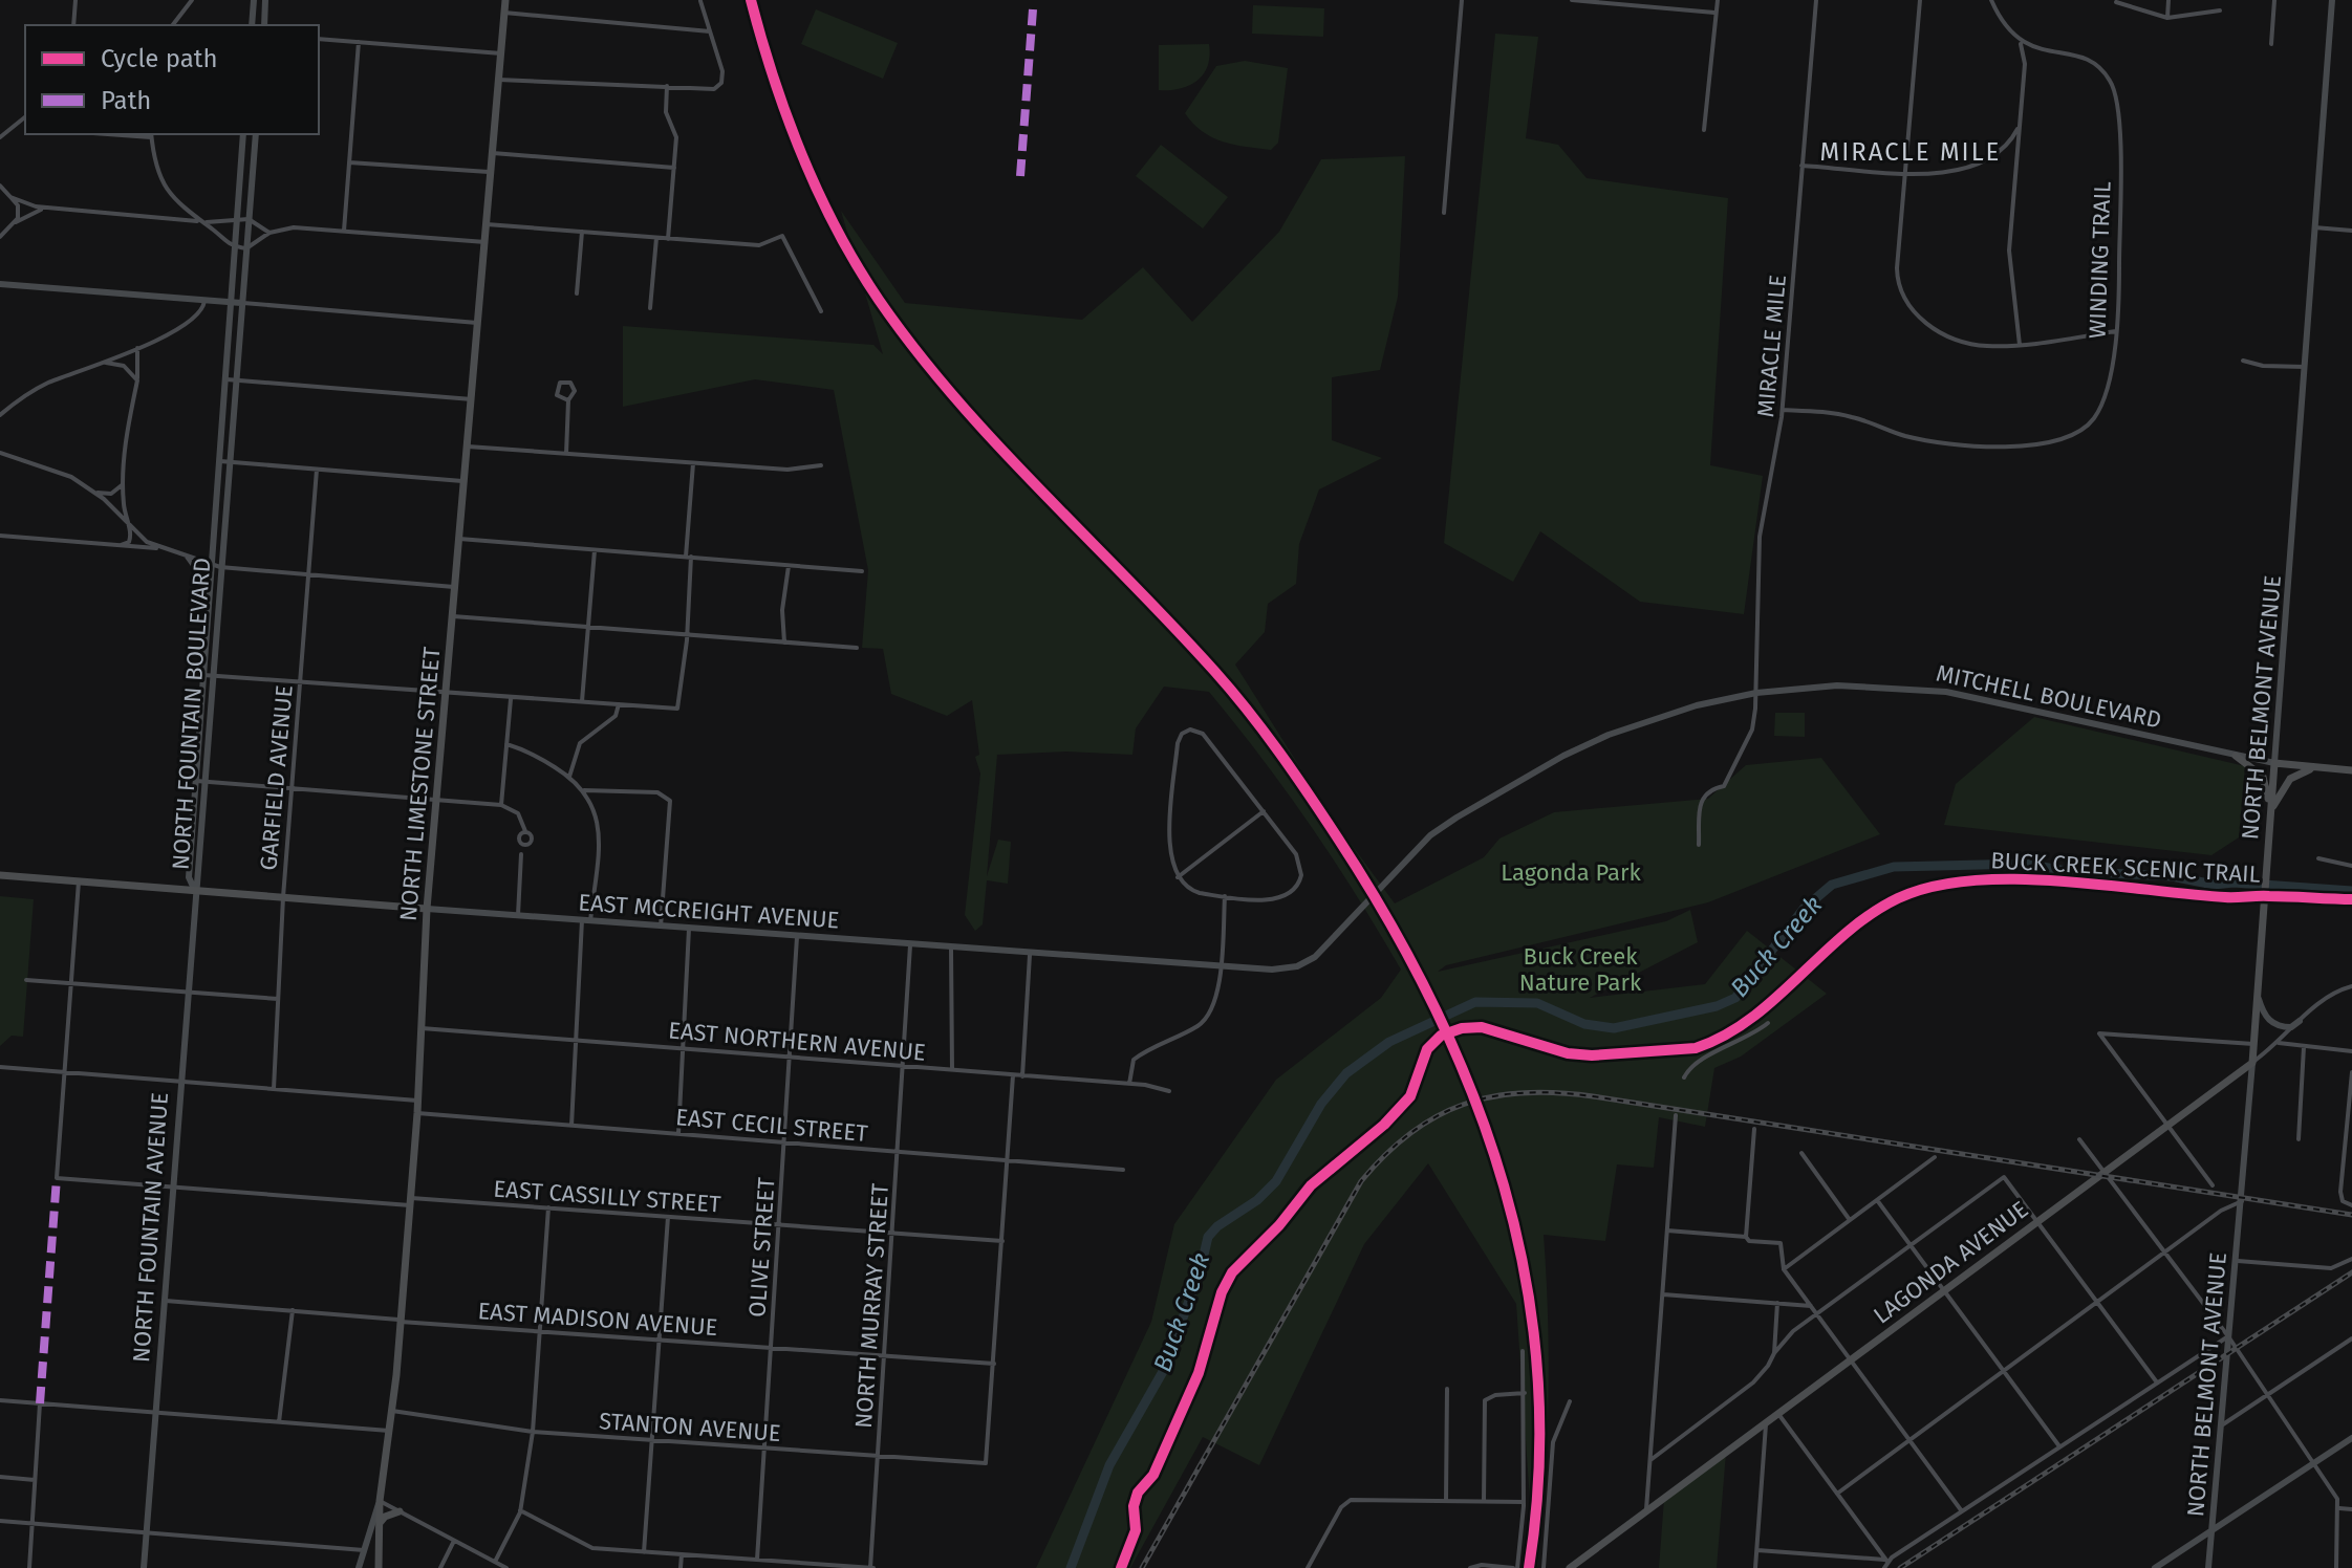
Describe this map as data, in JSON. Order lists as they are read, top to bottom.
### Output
{
  "streets": {
    "main road": [
      "MITCHELL BOULEVARD",
      "NORTH BELMONT AVENUE",
      "NORTH LIMESTONE STREET",
      "EAST MCCREIGHT AVENUE",
      "LAGONDA AVENUE"
    ],
    "street": [
      "WINDING TRAIL",
      "MIRACLE MILE",
      "NORTH FOUNTAIN BOULEVARD",
      "GARFIELD AVENUE",
      "EAST NORTHERN AVENUE",
      "EAST CECIL STREET",
      "EAST CASSILLY STREET",
      "NORTH FOUNTAIN AVENUE",
      "OLIVE STREET",
      "NORTH MURRAY STREET",
      "EAST MADISON AVENUE",
      "STANTON AVENUE"
    ],
    "cycle path": ["BUCK CREEK SCENIC TRAIL"]
  },
  "crossings": [
    ["WINDING TRAIL", "MIRACLE MILE"],
    ["MIRACLE MILE", "MITCHELL BOULEVARD"],
    ["MITCHELL BOULEVARD", "NORTH BELMONT AVENUE"],
    ["MITCHELL BOULEVARD", "EAST MCCREIGHT AVENUE"],
    ["NORTH BELMONT AVENUE", "LAGONDA AVENUE"],
    ["NORTH FOUNTAIN BOULEVARD", "EAST MCCREIGHT AVENUE"],
    ["NORTH FOUNTAIN BOULEVARD", "NORTH FOUNTAIN AVENUE"],
    ["GARFIELD AVENUE", "EAST MCCREIGHT AVENUE"],
    ["NORTH LIMESTONE STREET", "EAST MCCREIGHT AVENUE"],
    ["NORTH LIMESTONE STREET", "EAST NORTHERN AVENUE"],
    ["NORTH LIMESTONE STREET", "EAST CECIL STREET"],
    ["NORTH LIMESTONE STREET", "EAST CASSILLY STREET"],
    ["NORTH LIMESTONE STREET", "EAST MADISON AVENUE"],
    ["NORTH LIMESTONE STREET", "STANTON AVENUE"],
    ["EAST MCCREIGHT AVENUE", "NORTH FOUNTAIN AVENUE"],
    ["EAST MCCREIGHT AVENUE", "OLIVE STREET"],
    ["EAST MCCREIGHT AVENUE", "NORTH MURRAY STREET"],
    ["EAST NORTHERN AVENUE", "OLIVE STREET"],
    ["EAST NORTHERN AVENUE", "NORTH MURRAY STREET"],
    ["EAST CECIL STREET", "OLIVE STREET"],
    ["EAST CECIL STREET", "NORTH MURRAY STREET"],
    ["EAST CASSILLY STREET", "NORTH FOUNTAIN AVENUE"],
    ["EAST CASSILLY STREET", "OLIVE STREET"],
    ["EAST CASSILLY STREET", "NORTH MURRAY STREET"],
    ["NORTH FOUNTAIN AVENUE", "EAST MADISON AVENUE"],
    ["OLIVE STREET", "EAST MADISON AVENUE"],
    ["OLIVE STREET", "STANTON AVENUE"],
    ["NORTH MURRAY STREET", "EAST MADISON AVENUE"],
    ["NORTH MURRAY STREET", "STANTON AVENUE"],
    ["EAST MADISON AVENUE", "STANTON AVENUE"]
  ],
  "districts": ["MIRACLE MILE"],
  "water": ["Buck Creek"],
  "parks": ["Lagonda Park", "Buck Creek Nature Park"],
  "legend": ["Cycle path", "Path"]
}
